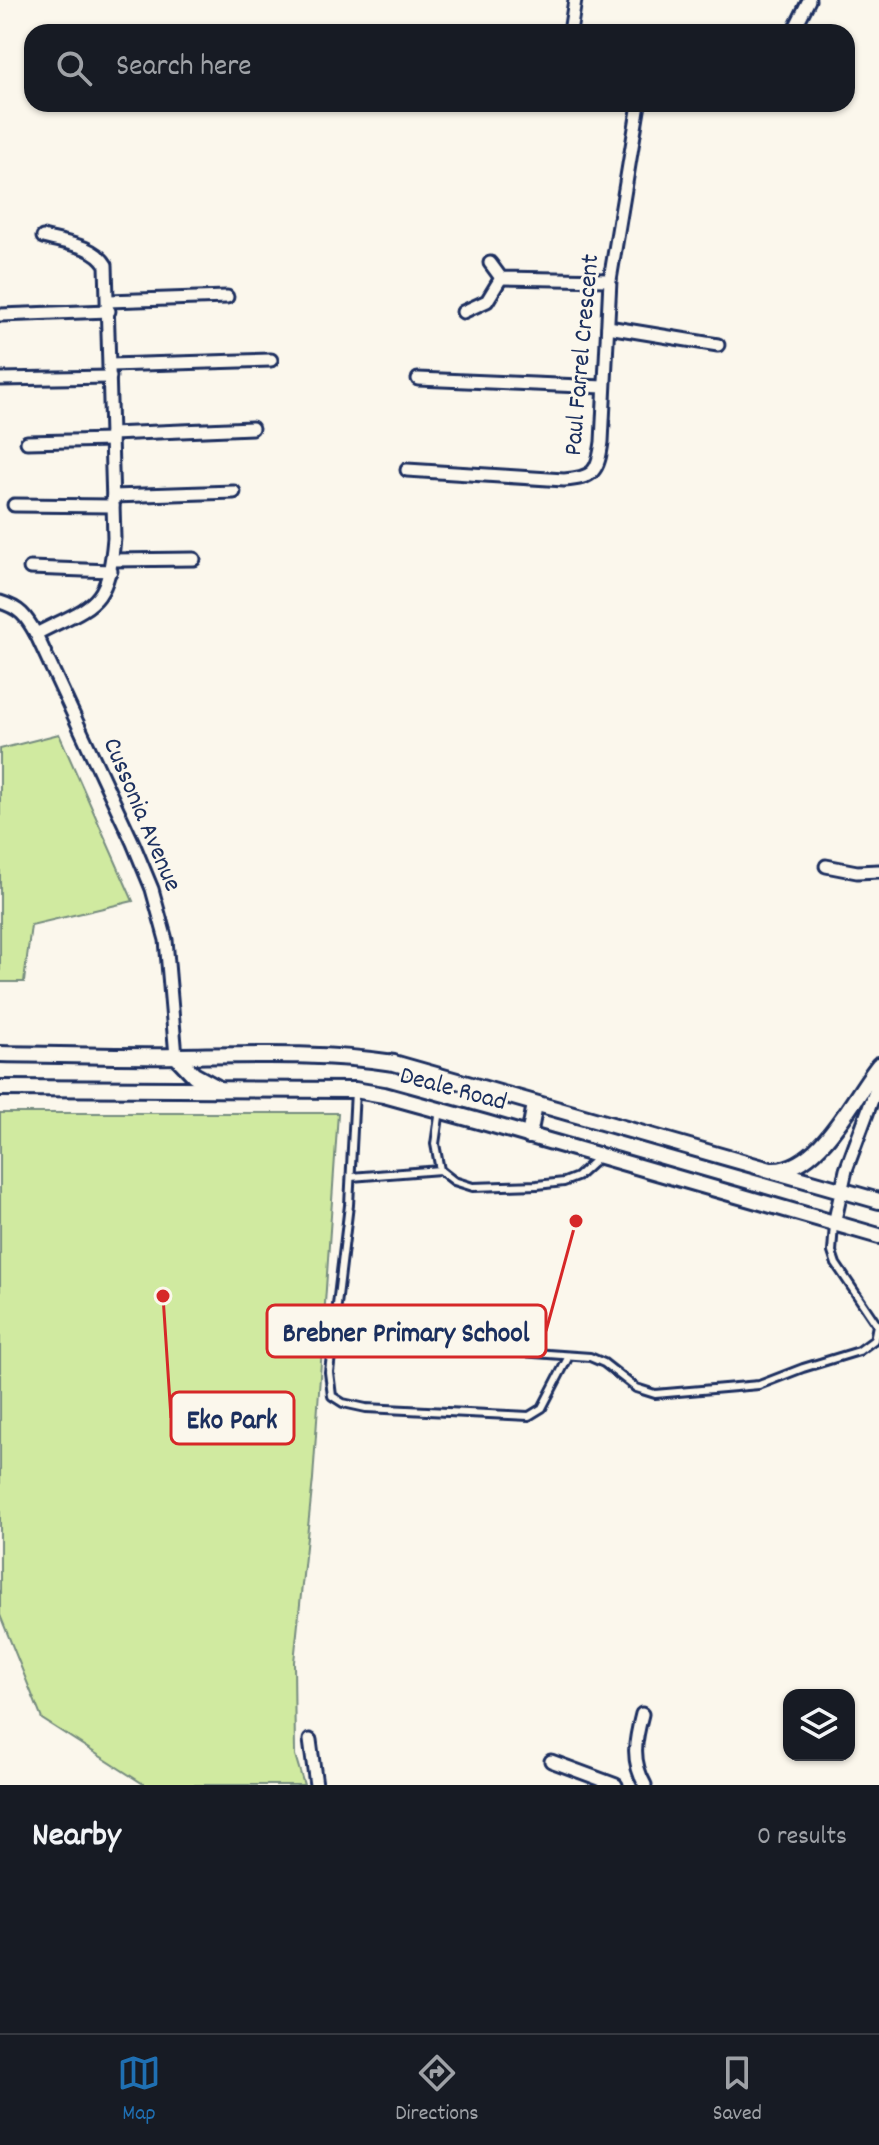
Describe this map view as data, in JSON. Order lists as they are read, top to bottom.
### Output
{
  "streets": {
    "street": ["Paul Farrel Crescent", "Cussonia Avenue", "Deale Road"]
  },
  "crossings": [
    ["Cussonia Avenue", "Deale Road"]
  ],
  "places": ["Brebner Primary School", "Eko Park"],
  "page": {
    "search": "Search here",
    "heading": ["Nearby", "0 results"],
    "nav": ["Map", "Directions", "Saved"]
  }
}
